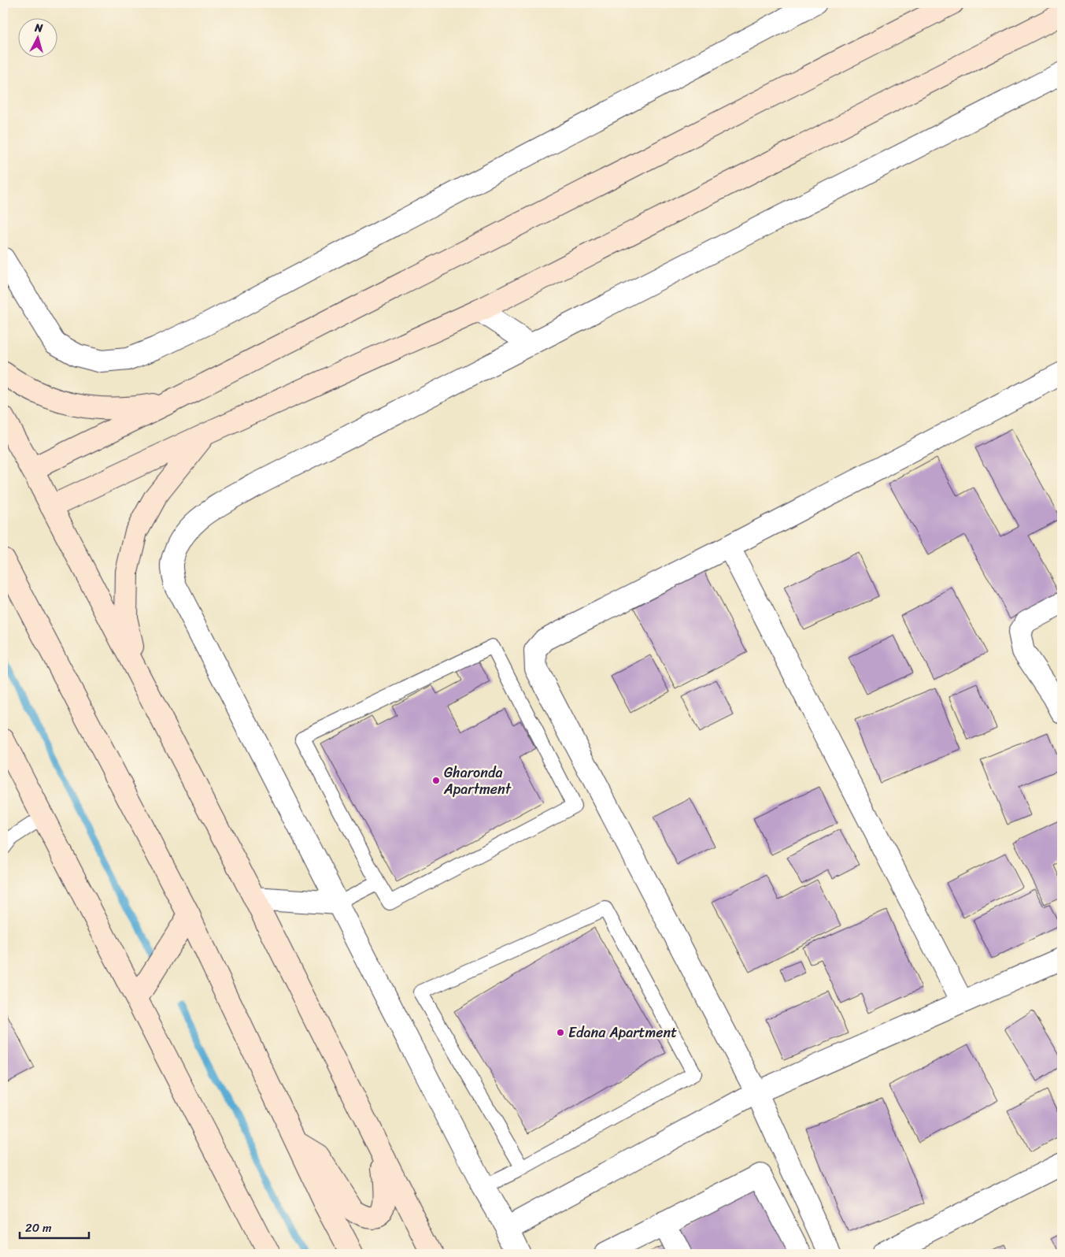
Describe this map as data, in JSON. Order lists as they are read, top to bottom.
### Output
{
  "places": ["Gharonda Apartment", "Edana Apartment"],
  "scale_bar": "20 m",
  "north": "top"
}
